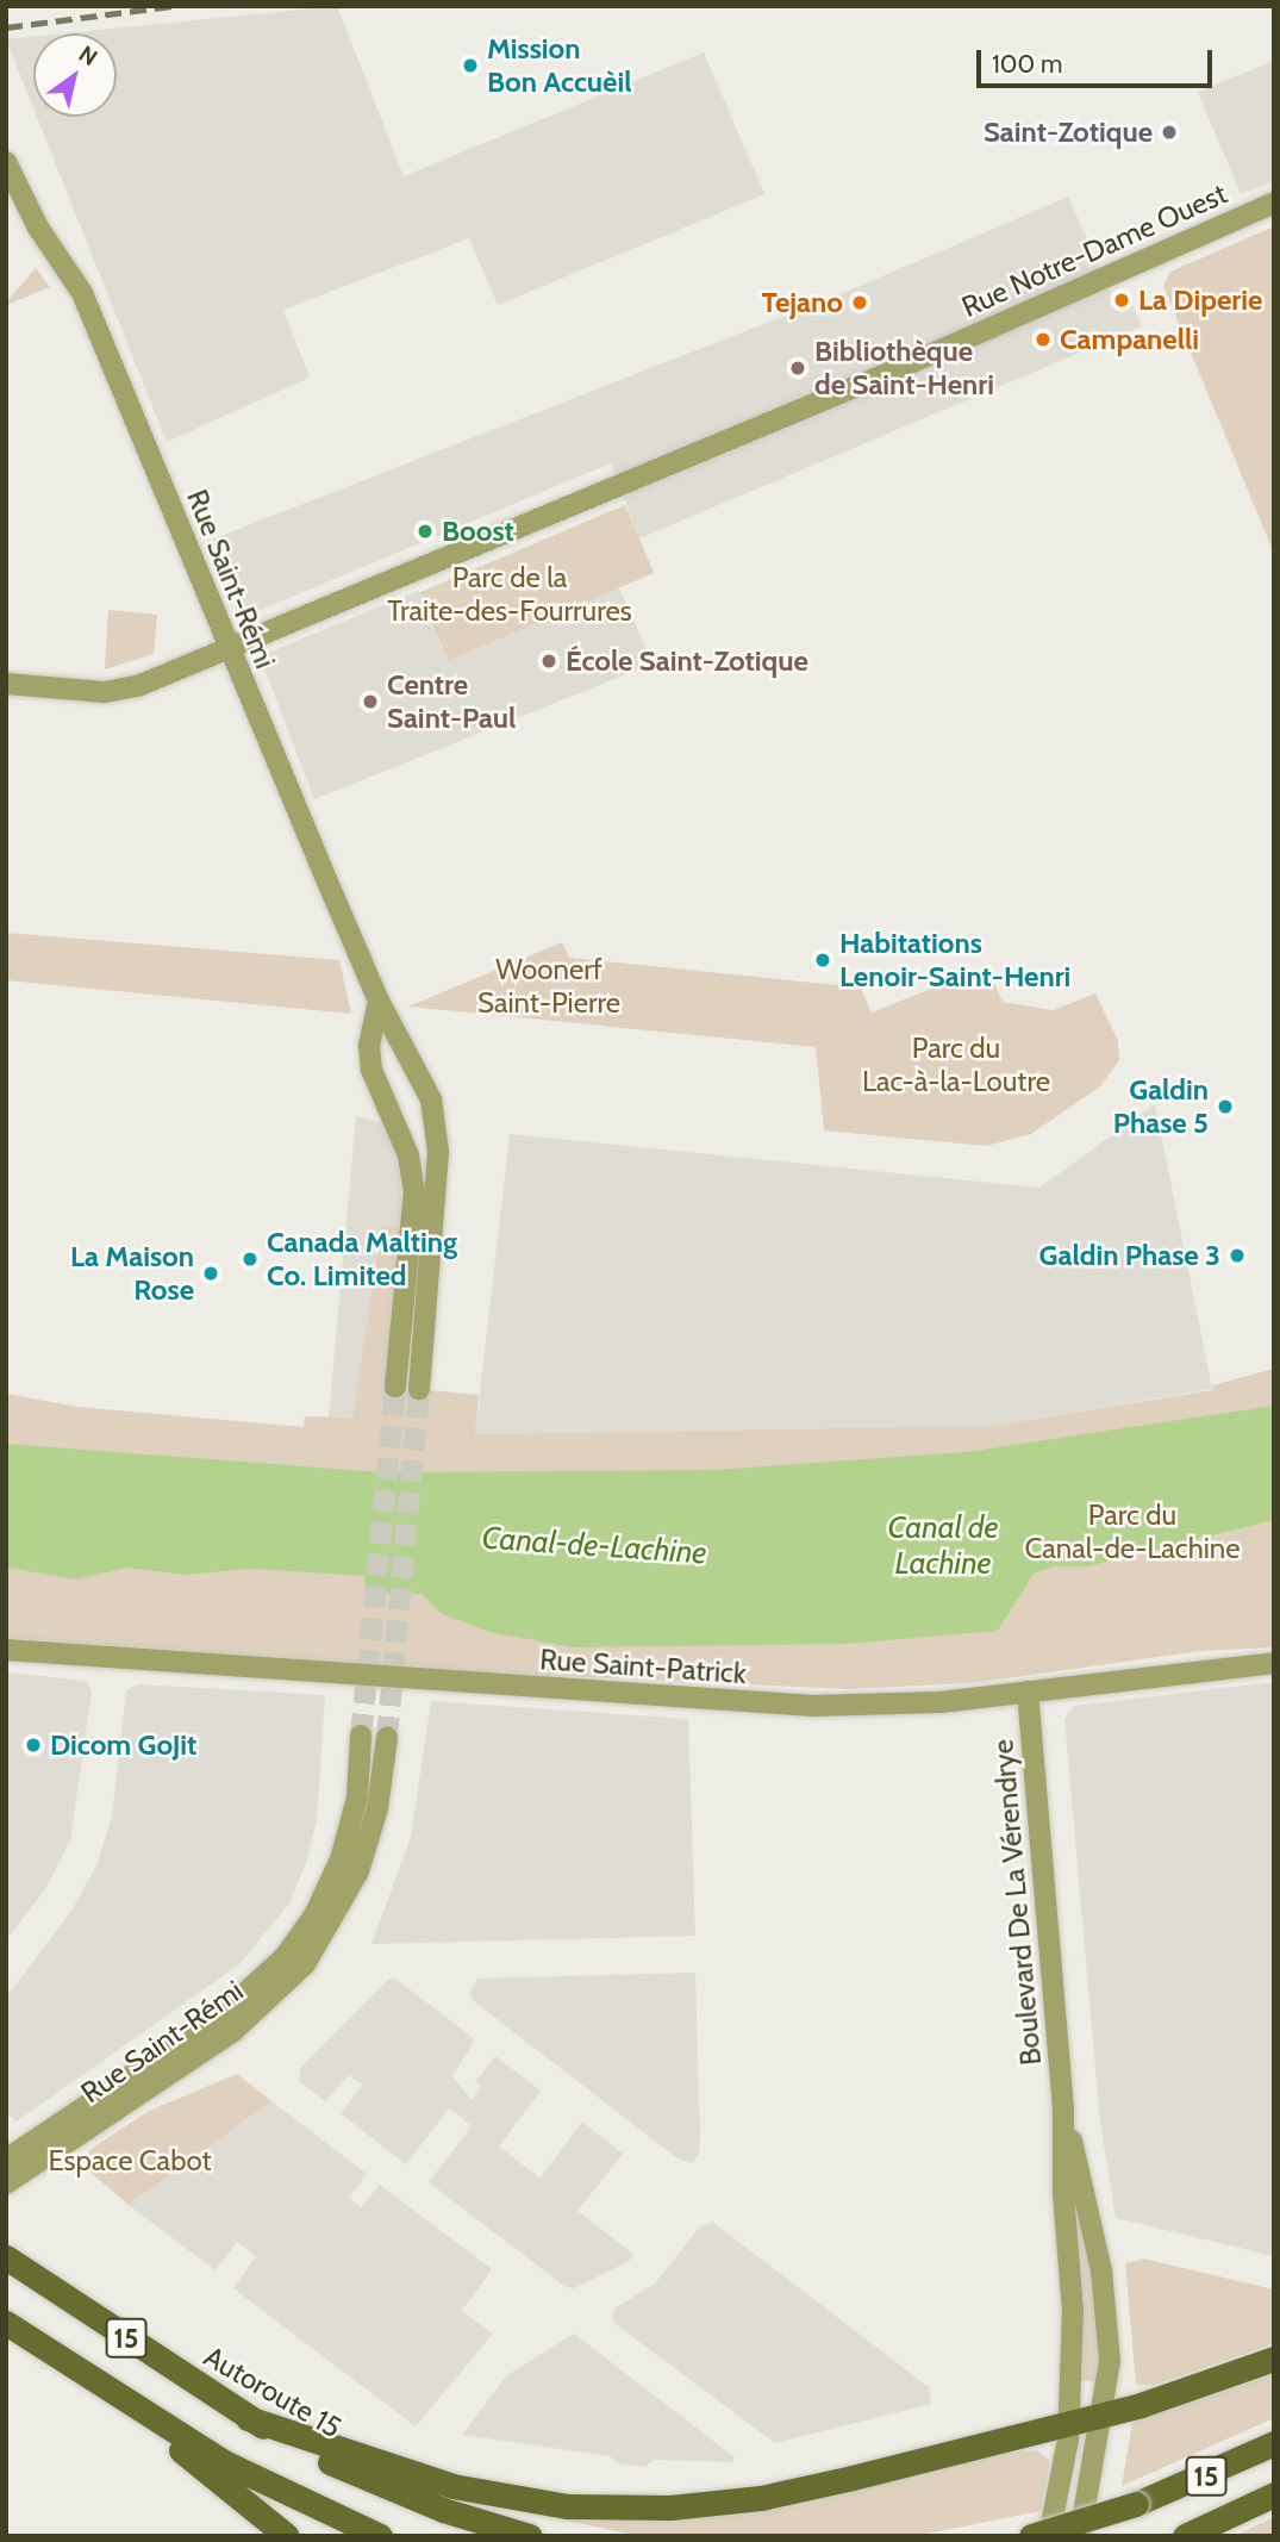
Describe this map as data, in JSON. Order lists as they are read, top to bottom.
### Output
{
  "streets": {
    "highway": ["15", "Autoroute 15"],
    "main road": [
      "Rue Notre-Dame Ouest",
      "Rue Saint-Rémi",
      "Rue Saint-Patrick",
      "Boulevard De La Vérendrye"
    ]
  },
  "crossings": [
    ["Rue Notre-Dame Ouest", "Rue Saint-Rémi"],
    ["Rue Saint-Patrick", "Boulevard De La Vérendrye"]
  ],
  "water": ["Canal de Lachine", "Canal-de-Lachine"],
  "parks": [
    "Parc de la Traite-des-Fourrures",
    "Woonerf Saint-Pierre",
    "Parc du Lac-à-la-Loutre",
    "Parc du Canal-de-Lachine",
    "Espace Cabot"
  ],
  "places": [
    "Mission Bon Accuèil",
    "Saint-Zotique",
    "La Diperie",
    "Tejano",
    "Campanelli",
    "Bibliothèque de Saint-Henri",
    "Boost",
    "École Saint-Zotique",
    "Centre Saint-Paul",
    "Habitations Lenoir-Saint-Henri",
    "Galdin Phase 5",
    "Galdin Phase 3",
    "Canada Malting Co. Limited",
    "La Maison Rose",
    "Dicom GoJit"
  ],
  "scale_bar": "100 m",
  "north": "top right"
}
